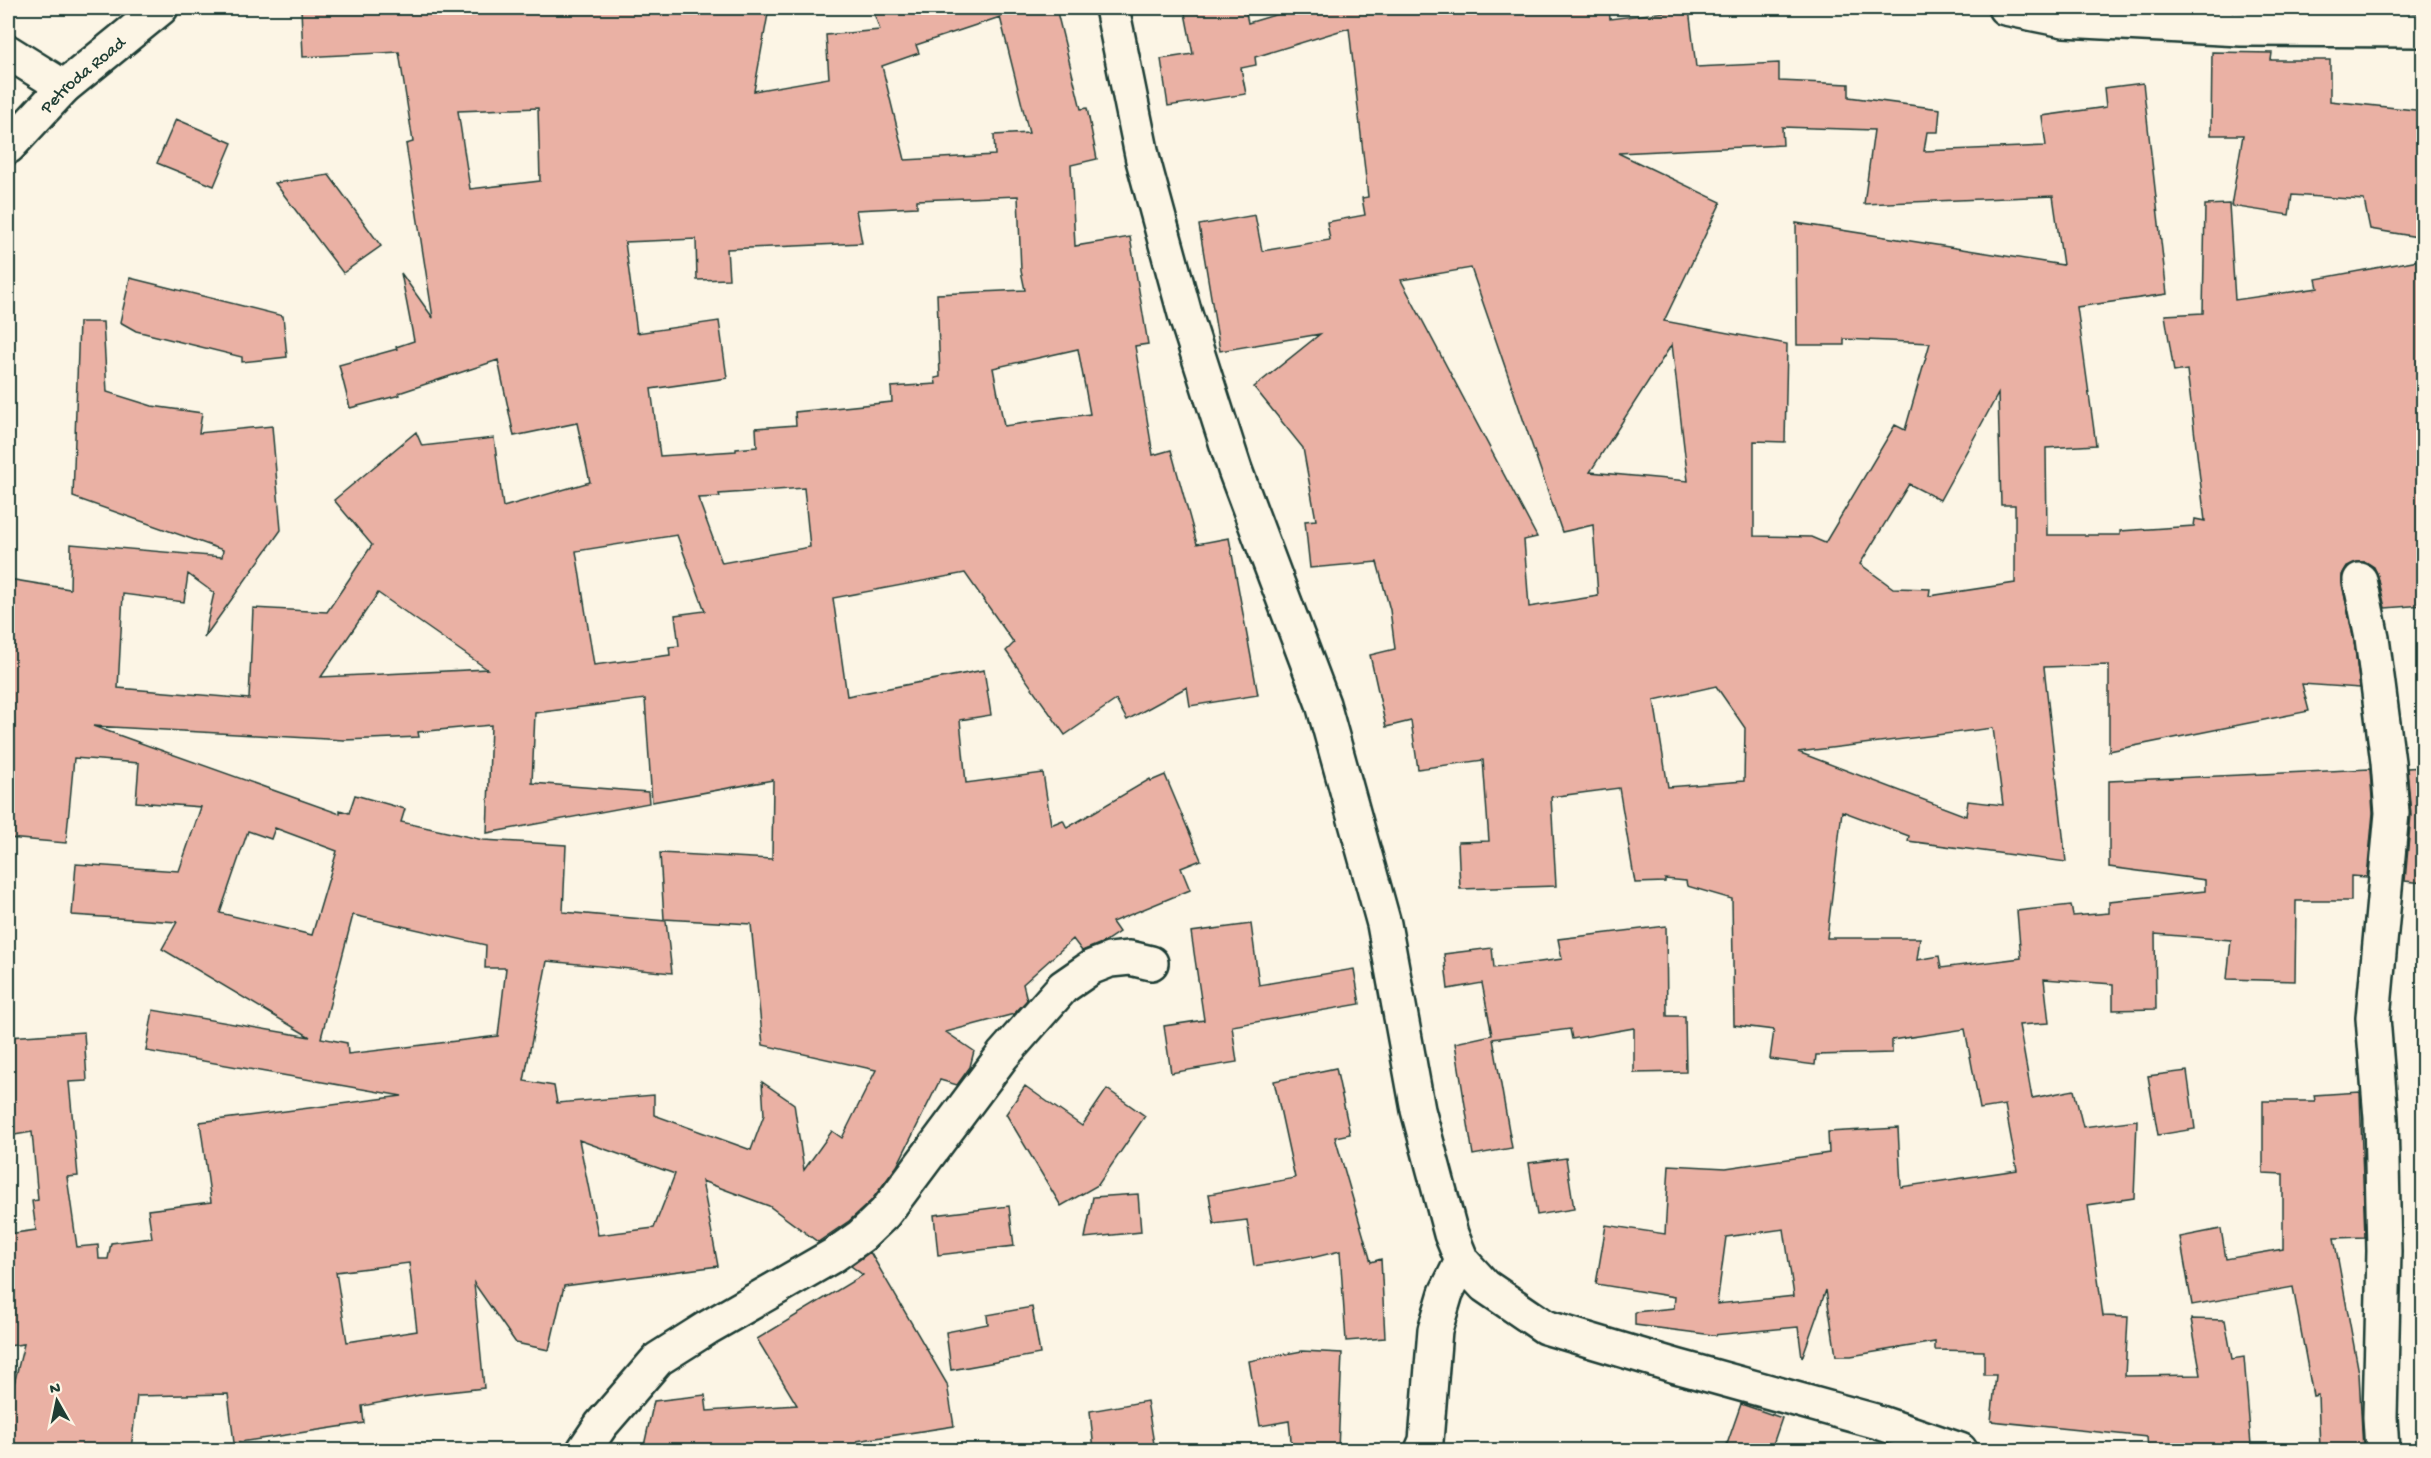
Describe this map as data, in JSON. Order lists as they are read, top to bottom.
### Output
{
  "streets": {
    "street": ["Petroda Road"]
  },
  "north": "top"
}
